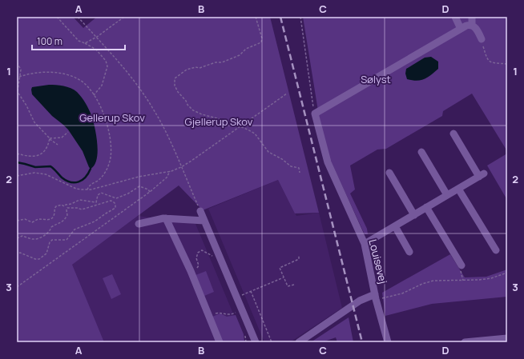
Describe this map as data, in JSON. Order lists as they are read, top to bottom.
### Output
{
  "streets": {
    "street": ["Louisevej"]
  },
  "parks": ["Sølyst", "Gellerup Skov", "Gjellerup Skov"],
  "scale_bar": "100 m",
  "grid": {
    "columns": [
      "A",
      "B",
      "C",
      "D"
    ],
    "rows": ["1", "2", "3"]
  }
}
